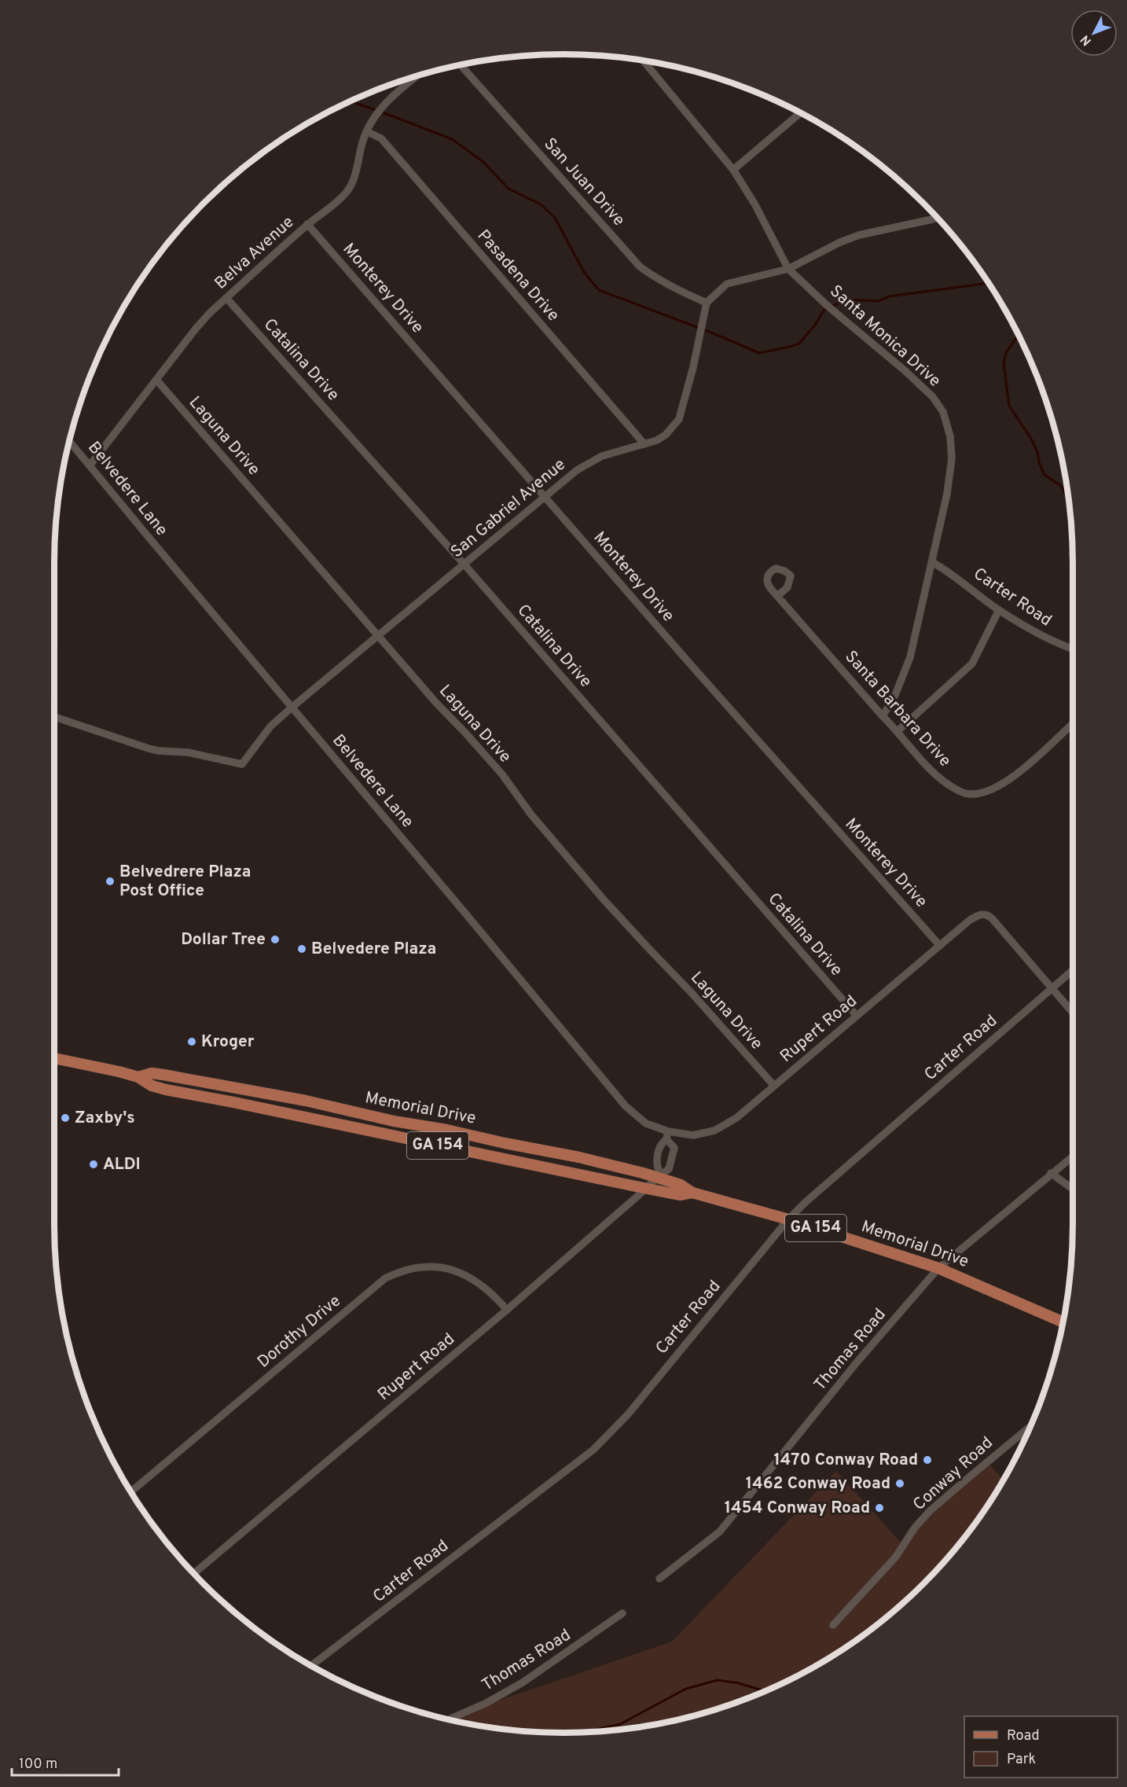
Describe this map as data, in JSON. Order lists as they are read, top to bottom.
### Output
{
  "streets": {
    "main road": ["Memorial Drive", "GA 154"],
    "street": [
      "San Juan Drive",
      "Belva Avenue",
      "Pasadena Drive",
      "Monterey Drive",
      "Santa Monica Drive",
      "Catalina Drive",
      "Laguna Drive",
      "Belvedere Lane",
      "San Gabriel Avenue",
      "Carter Road",
      "Santa Barbara Drive",
      "Rupert Road",
      "Dorothy Drive",
      "Thomas Road",
      "Conway Road"
    ]
  },
  "crossings": [
    ["San Juan Drive", "San Gabriel Avenue"],
    ["Belva Avenue", "Pasadena Drive"],
    ["Belva Avenue", "Monterey Drive"],
    ["Belva Avenue", "Catalina Drive"],
    ["Belva Avenue", "Laguna Drive"],
    ["Belva Avenue", "Belvedere Lane"],
    ["Pasadena Drive", "San Gabriel Avenue"],
    ["Monterey Drive", "San Gabriel Avenue"],
    ["Monterey Drive", "Rupert Road"],
    ["Santa Monica Drive", "Carter Road"],
    ["Santa Monica Drive", "Santa Barbara Drive"],
    ["Catalina Drive", "San Gabriel Avenue"],
    ["Catalina Drive", "Rupert Road"],
    ["Laguna Drive", "San Gabriel Avenue"],
    ["Laguna Drive", "Rupert Road"],
    ["Belvedere Lane", "San Gabriel Avenue"],
    ["Belvedere Lane", "Rupert Road"],
    ["Carter Road", "Rupert Road"],
    ["Carter Road", "Memorial Drive"],
    ["Rupert Road", "Memorial Drive"],
    ["Rupert Road", "Dorothy Drive"],
    ["Memorial Drive", "Thomas Road"]
  ],
  "places": [
    "Belvedrere Plaza Post Office",
    "Dollar Tree",
    "Belvedere Plaza",
    "Kroger",
    "Zaxby's",
    "ALDI",
    "1470 Conway Road",
    "1462 Conway Road",
    "1454 Conway Road"
  ],
  "legend": ["Road", "Park"],
  "scale_bar": "100 m",
  "north": "bottom left"
}
